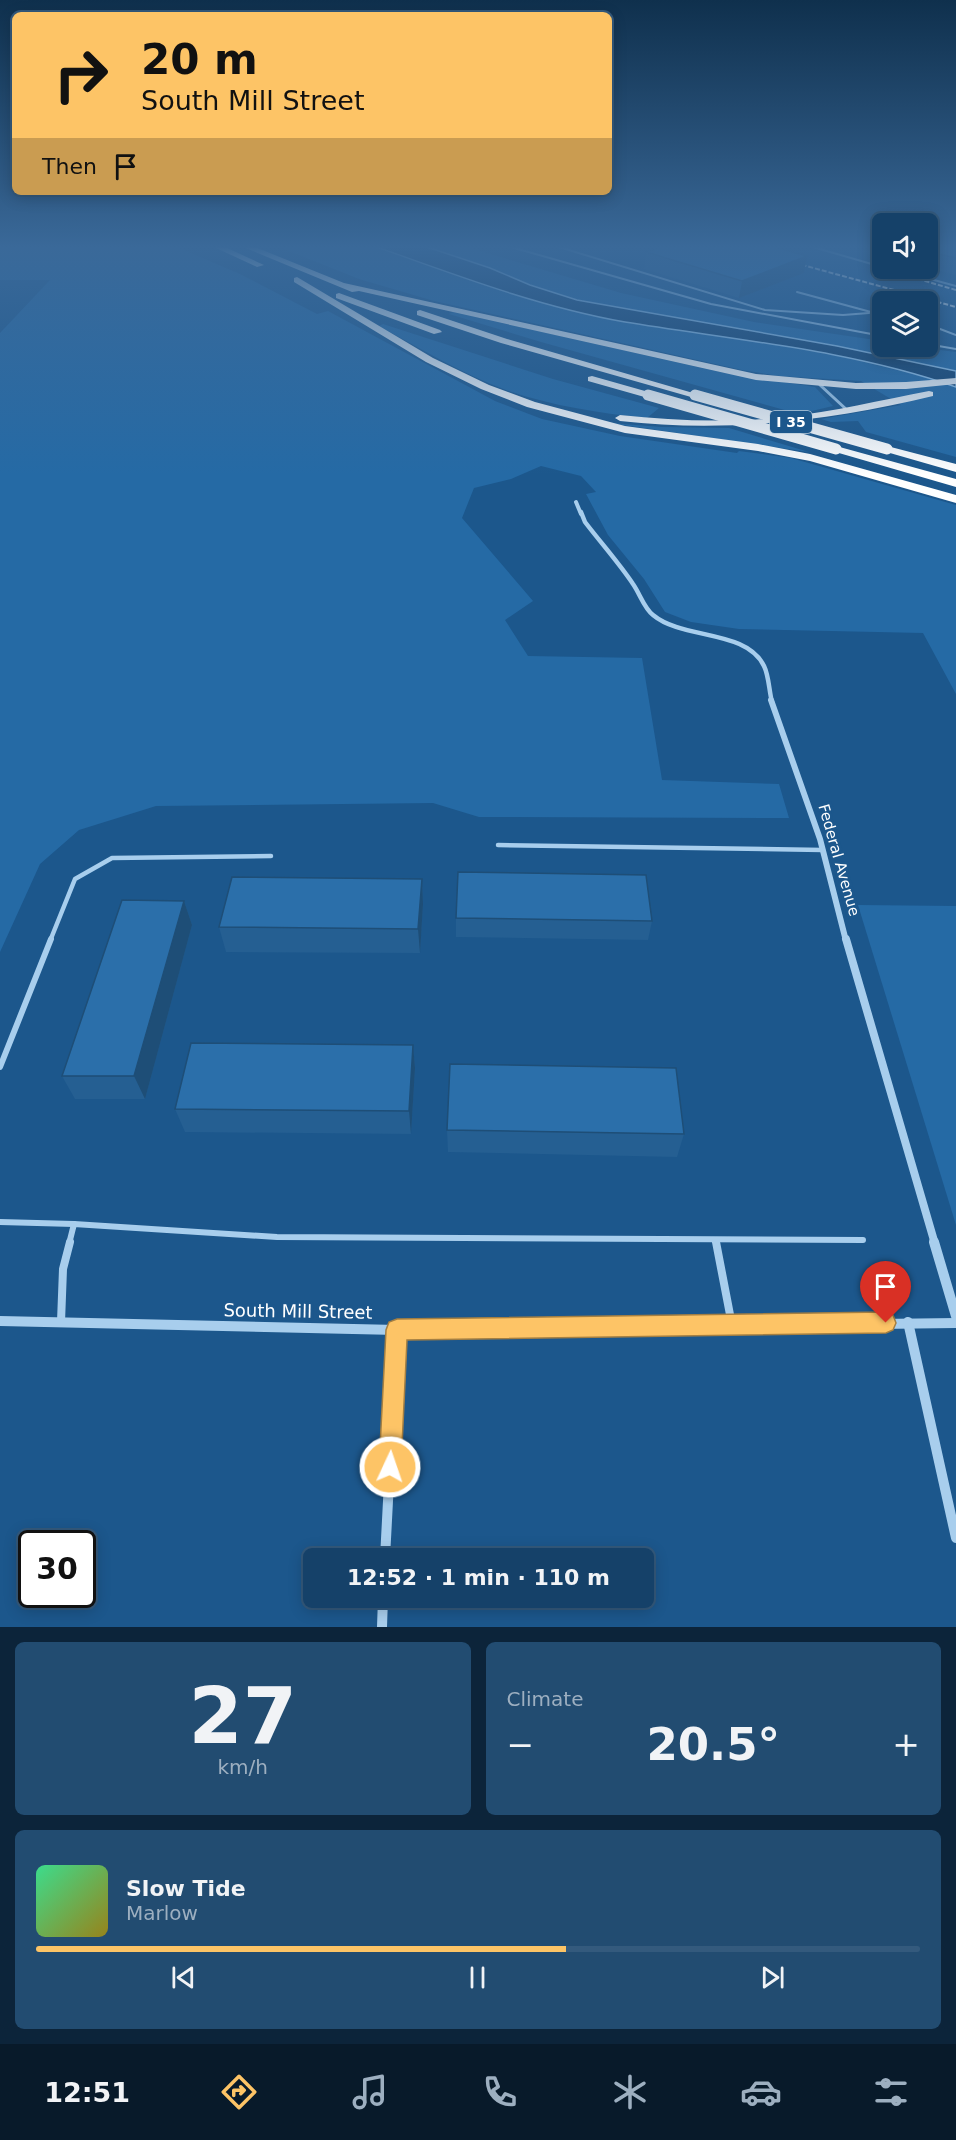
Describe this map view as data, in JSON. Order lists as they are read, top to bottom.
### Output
{
  "streets": {
    "highway": ["I 35"],
    "street": ["Federal Avenue", "South Mill Street"]
  },
  "page": {
    "turn": ["20 m", "South Mill Street"],
    "then": "Then",
    "limit": "30",
    "trip": "12:52 · 1 min · 110 m",
    "tile": [
      ["27", "km/h"],
      "Climate"
    ],
    "heat": ["−", "20.5°", "+"],
    "song": ["Slow Tide", "Marlow"],
    "tabs": "12:51"
  }
}
